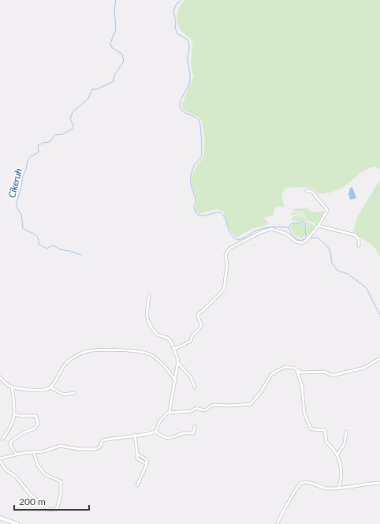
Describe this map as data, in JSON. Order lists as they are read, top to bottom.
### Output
{
  "water": ["Cikeruh"],
  "scale_bar": "200 m"
}
